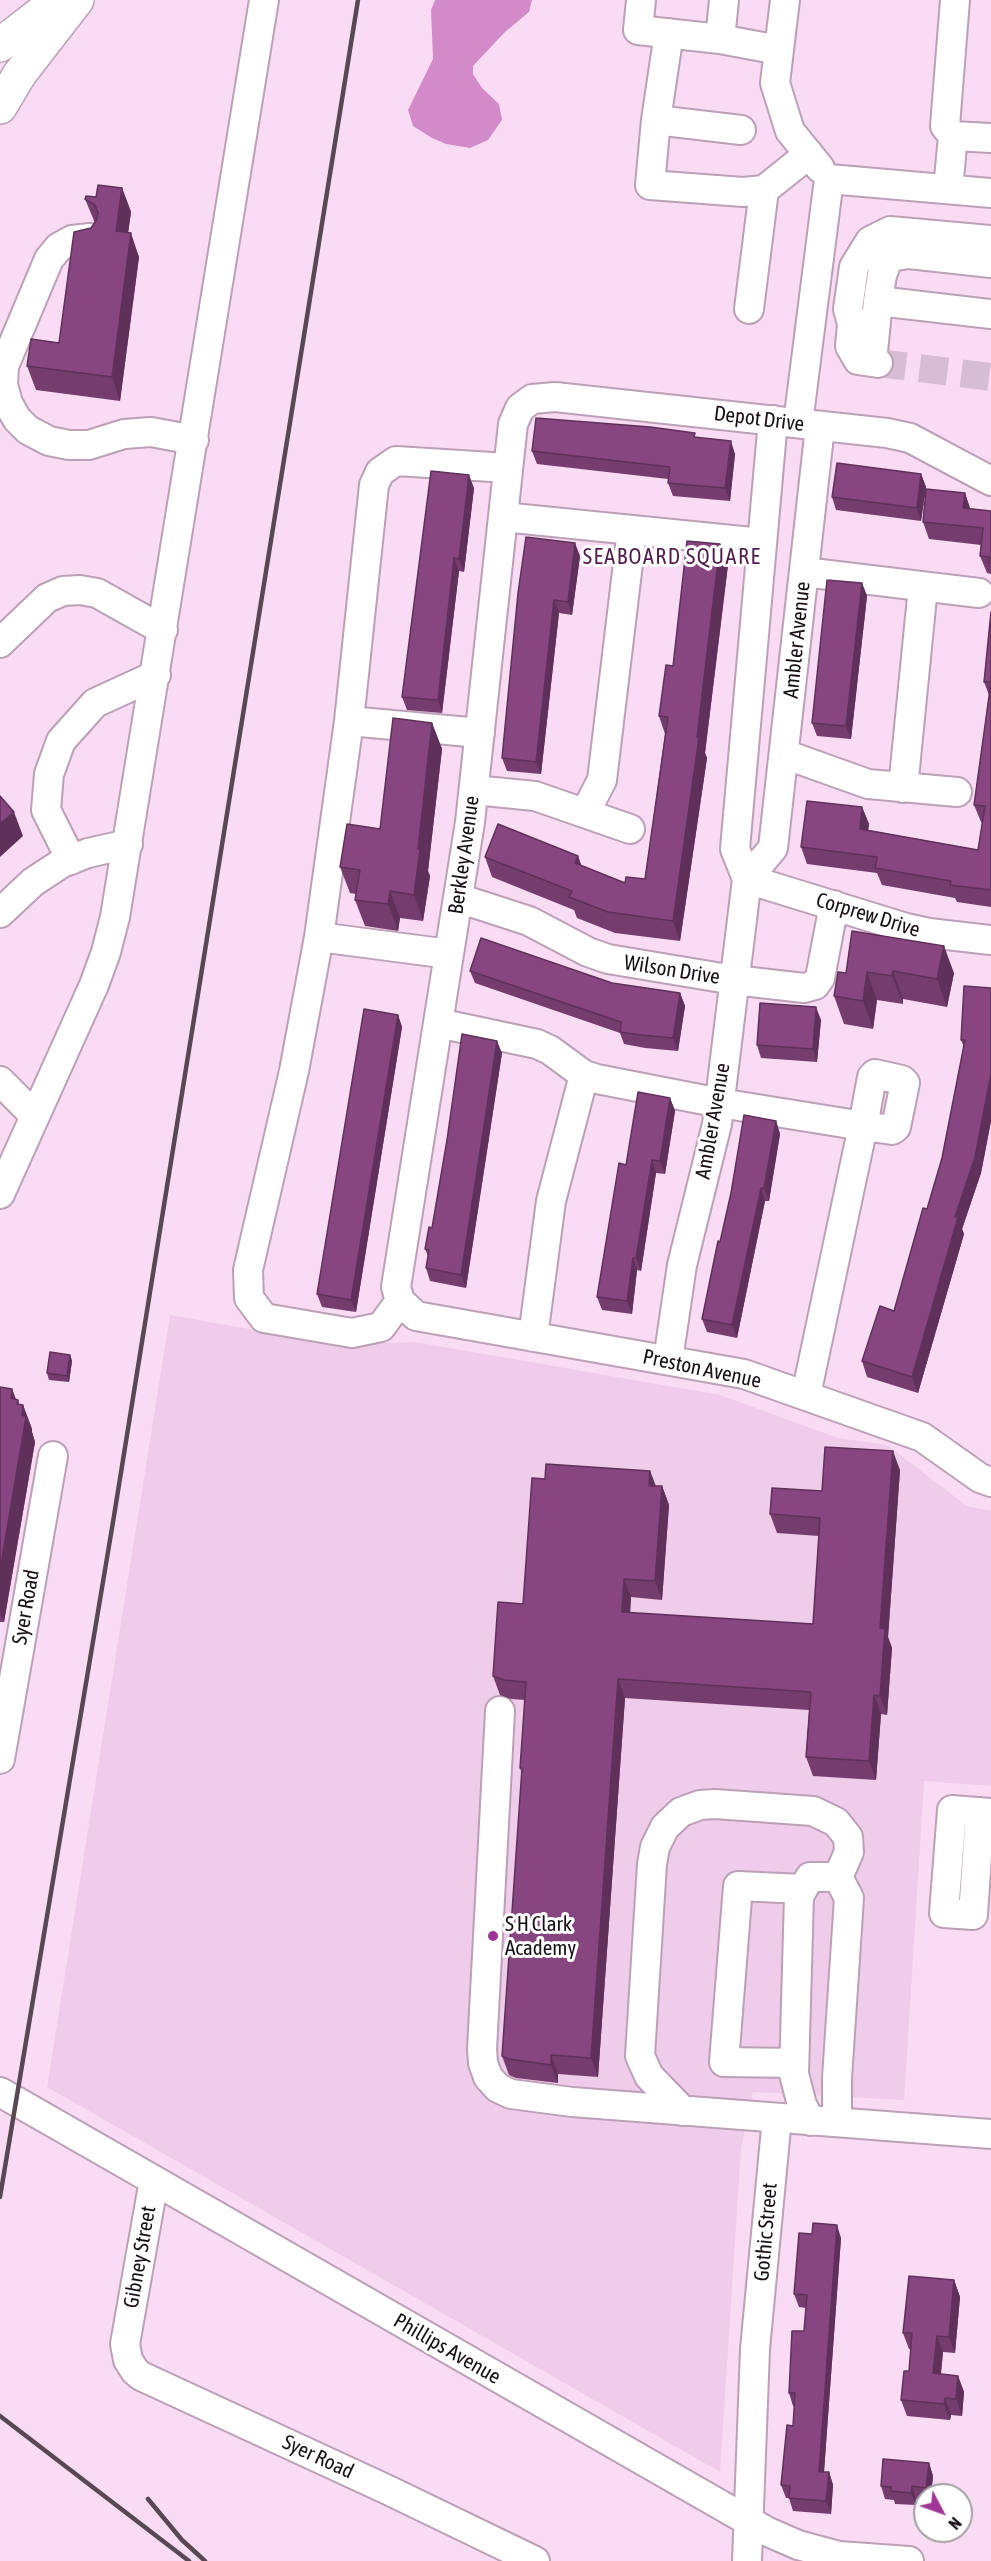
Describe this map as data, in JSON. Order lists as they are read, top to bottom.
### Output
{
  "streets": {
    "street": [
      "Depot Drive",
      "Ambler Avenue",
      "Berkley Avenue",
      "Corprew Drive",
      "Wilson Drive",
      "Preston Avenue",
      "Syer Road",
      "Gothic Street",
      "Gibney Street",
      "Phillips Avenue"
    ]
  },
  "crossings": [
    ["Depot Drive", "Ambler Avenue"],
    ["Depot Drive", "Berkley Avenue"],
    ["Ambler Avenue", "Corprew Drive"],
    ["Ambler Avenue", "Wilson Drive"],
    ["Ambler Avenue", "Preston Avenue"],
    ["Berkley Avenue", "Wilson Drive"],
    ["Berkley Avenue", "Preston Avenue"],
    ["Corprew Drive", "Wilson Drive"],
    ["Syer Road", "Gibney Street"],
    ["Gothic Street", "Phillips Avenue"],
    ["Gibney Street", "Phillips Avenue"]
  ],
  "districts": ["SEABOARD SQUARE"],
  "places": ["S H Clark Academy"],
  "north": "bottom right"
}
